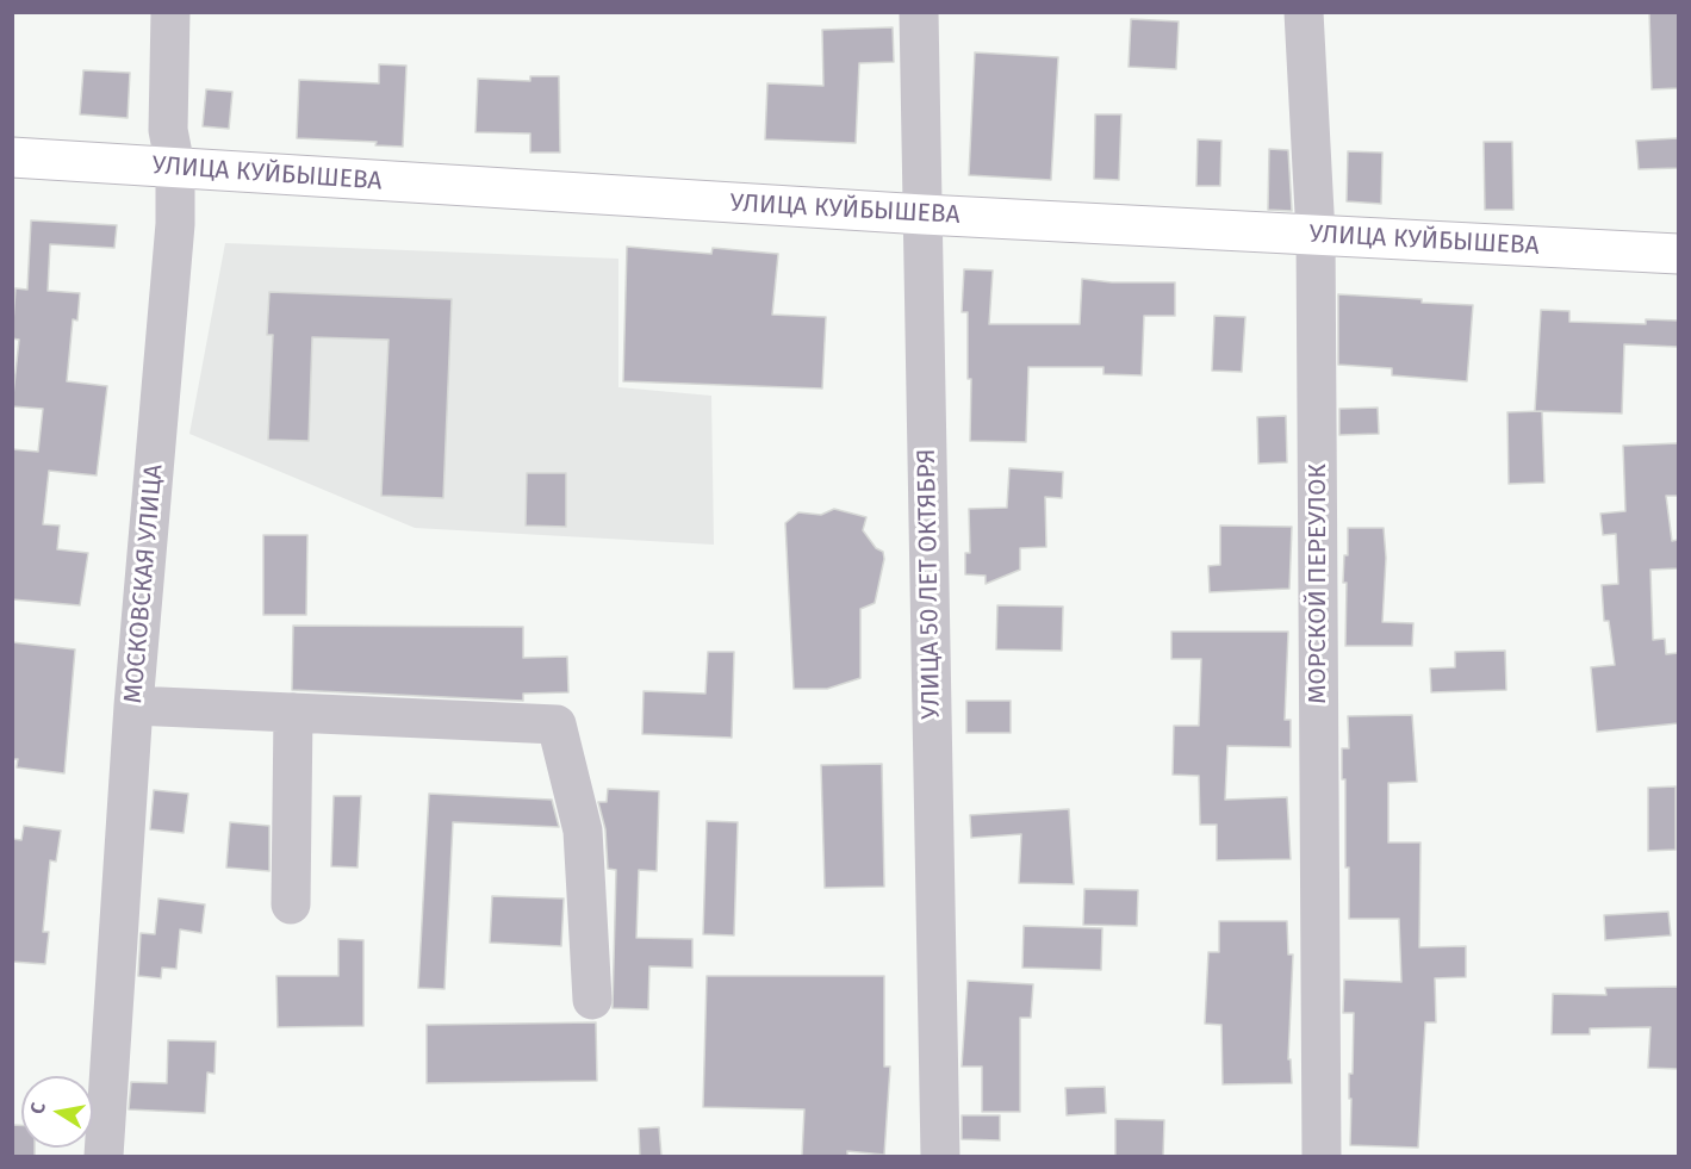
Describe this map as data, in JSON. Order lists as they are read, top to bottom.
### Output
{
  "streets": {
    "main road": ["УЛИЦА КУЙБЫШЕВА"],
    "street": ["МОСКОВСКАЯ УЛИЦА", "УЛИЦА 50 ЛЕТ ОКТЯБРЯ", "МОРСКОЙ ПЕРЕУЛОК"]
  },
  "crossings": [
    ["УЛИЦА КУЙБЫШЕВА", "МОСКОВСКАЯ УЛИЦА"],
    ["УЛИЦА КУЙБЫШЕВА", "УЛИЦА 50 ЛЕТ ОКТЯБРЯ"],
    ["УЛИЦА КУЙБЫШЕВА", "МОРСКОЙ ПЕРЕУЛОК"]
  ],
  "north": "left"
}
